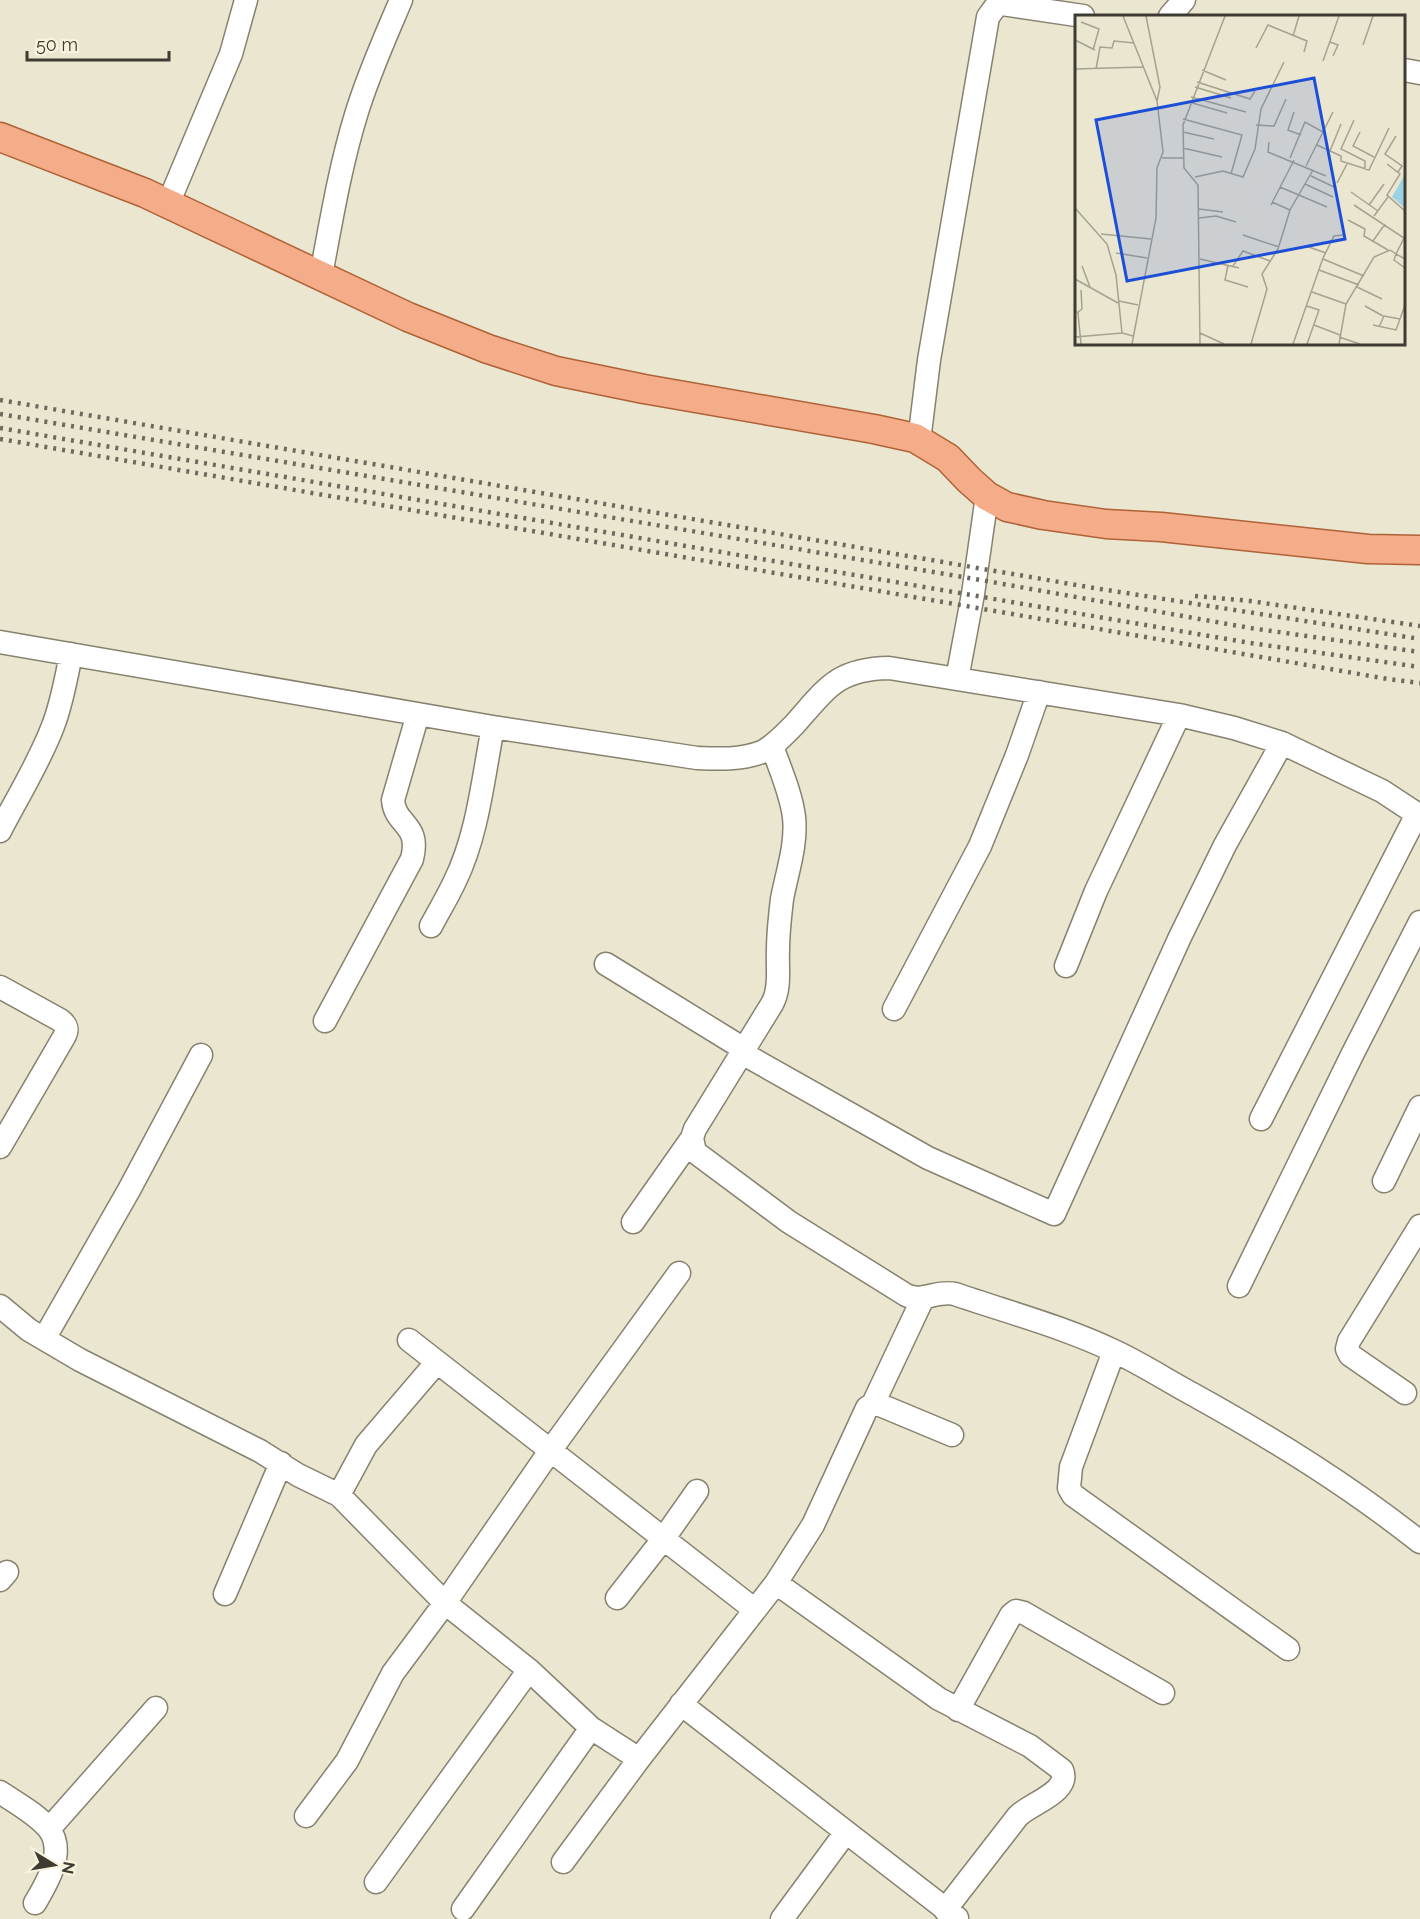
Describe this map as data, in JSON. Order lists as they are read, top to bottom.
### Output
{
  "scale_bar": "50 m",
  "north": "right"
}
